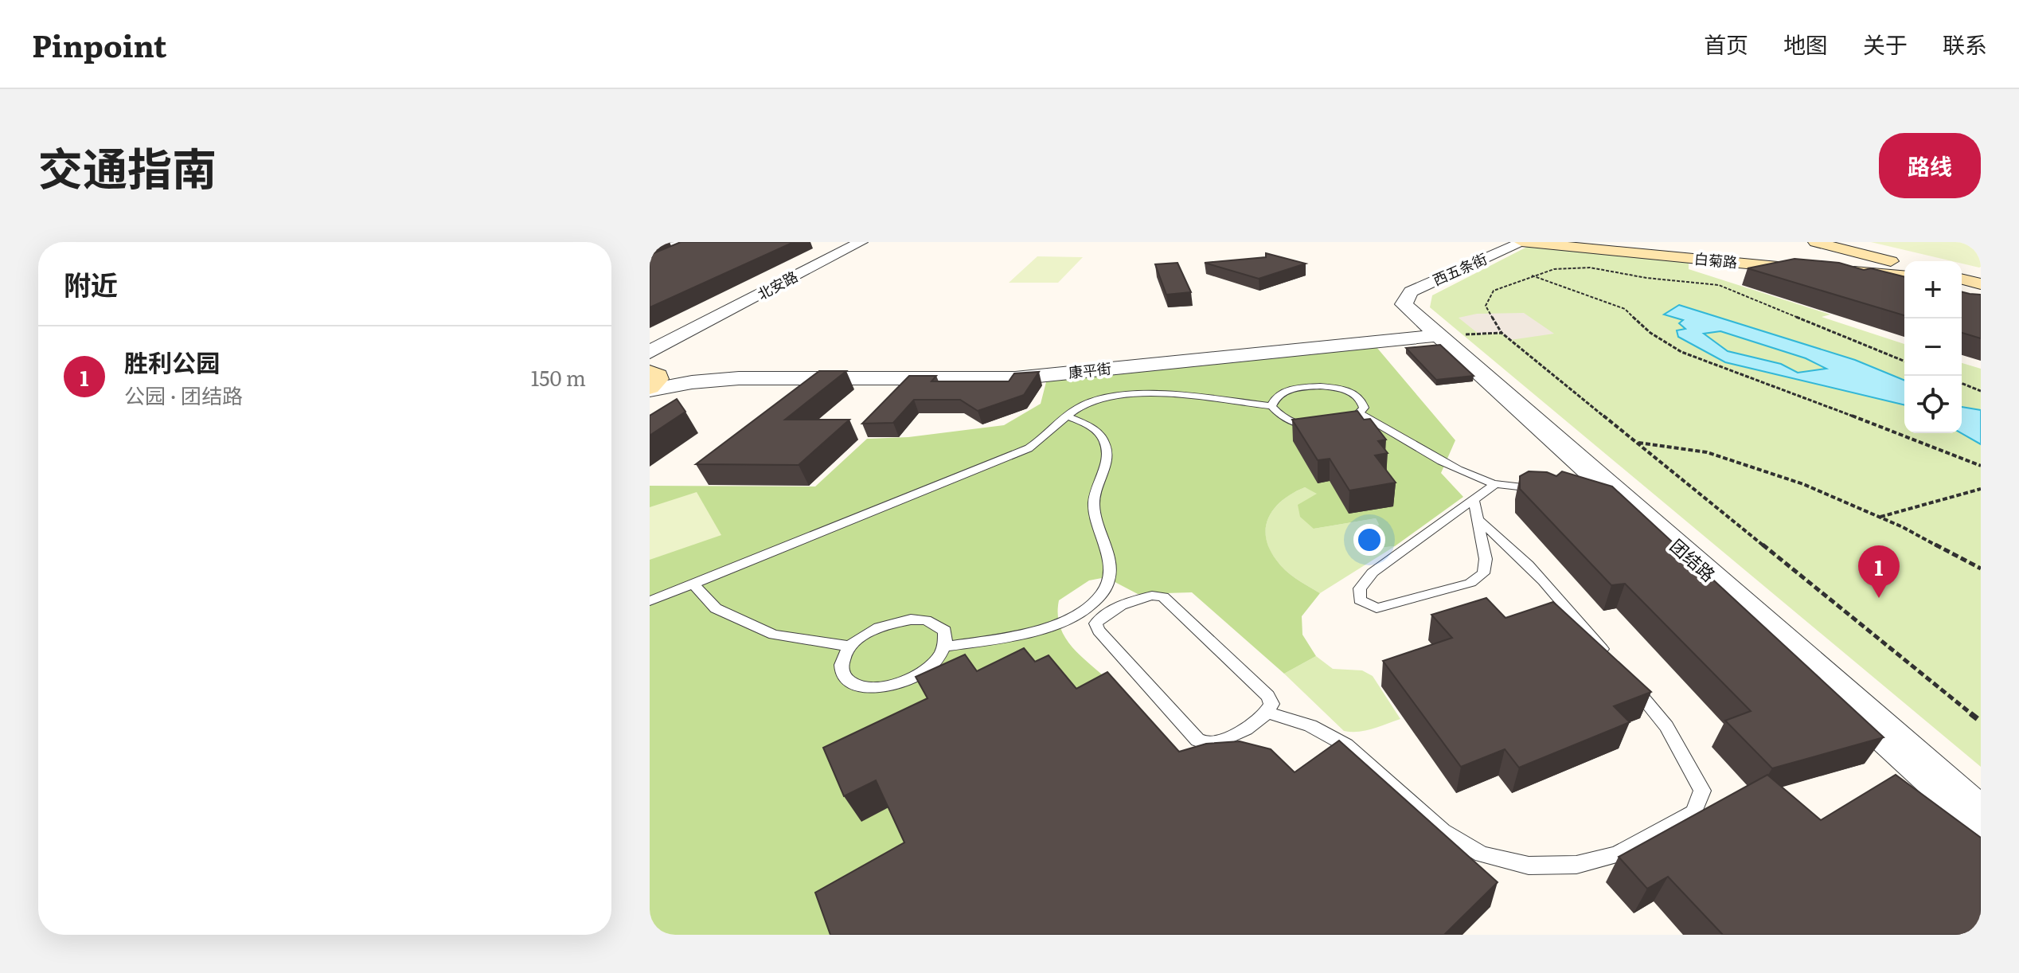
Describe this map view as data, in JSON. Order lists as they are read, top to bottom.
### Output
{
  "streets": {
    "main road": ["白菊路"],
    "street": [
      "西五条街",
      "北安路",
      "康平街",
      "团结路"
    ]
  },
  "crossings": [
    ["白菊路", "西五条街"],
    ["西五条街", "团结路"],
    ["康平街", "团结路"]
  ],
  "page": {
    "header": "Pinpoint",
    "nav": [
      "首页",
      "地图",
      "关于",
      "联系"
    ],
    "title": "交通指南",
    "buttons": "路线",
    "heading": "附近",
    "map_buttons": ["+", "−"],
    "list": [
      {
        "mark": "1",
        "name": "胜利公园",
        "note": "公园 · 团结路",
        "value": "150 m"
      }
    ],
    "pins": "1"
  }
}
